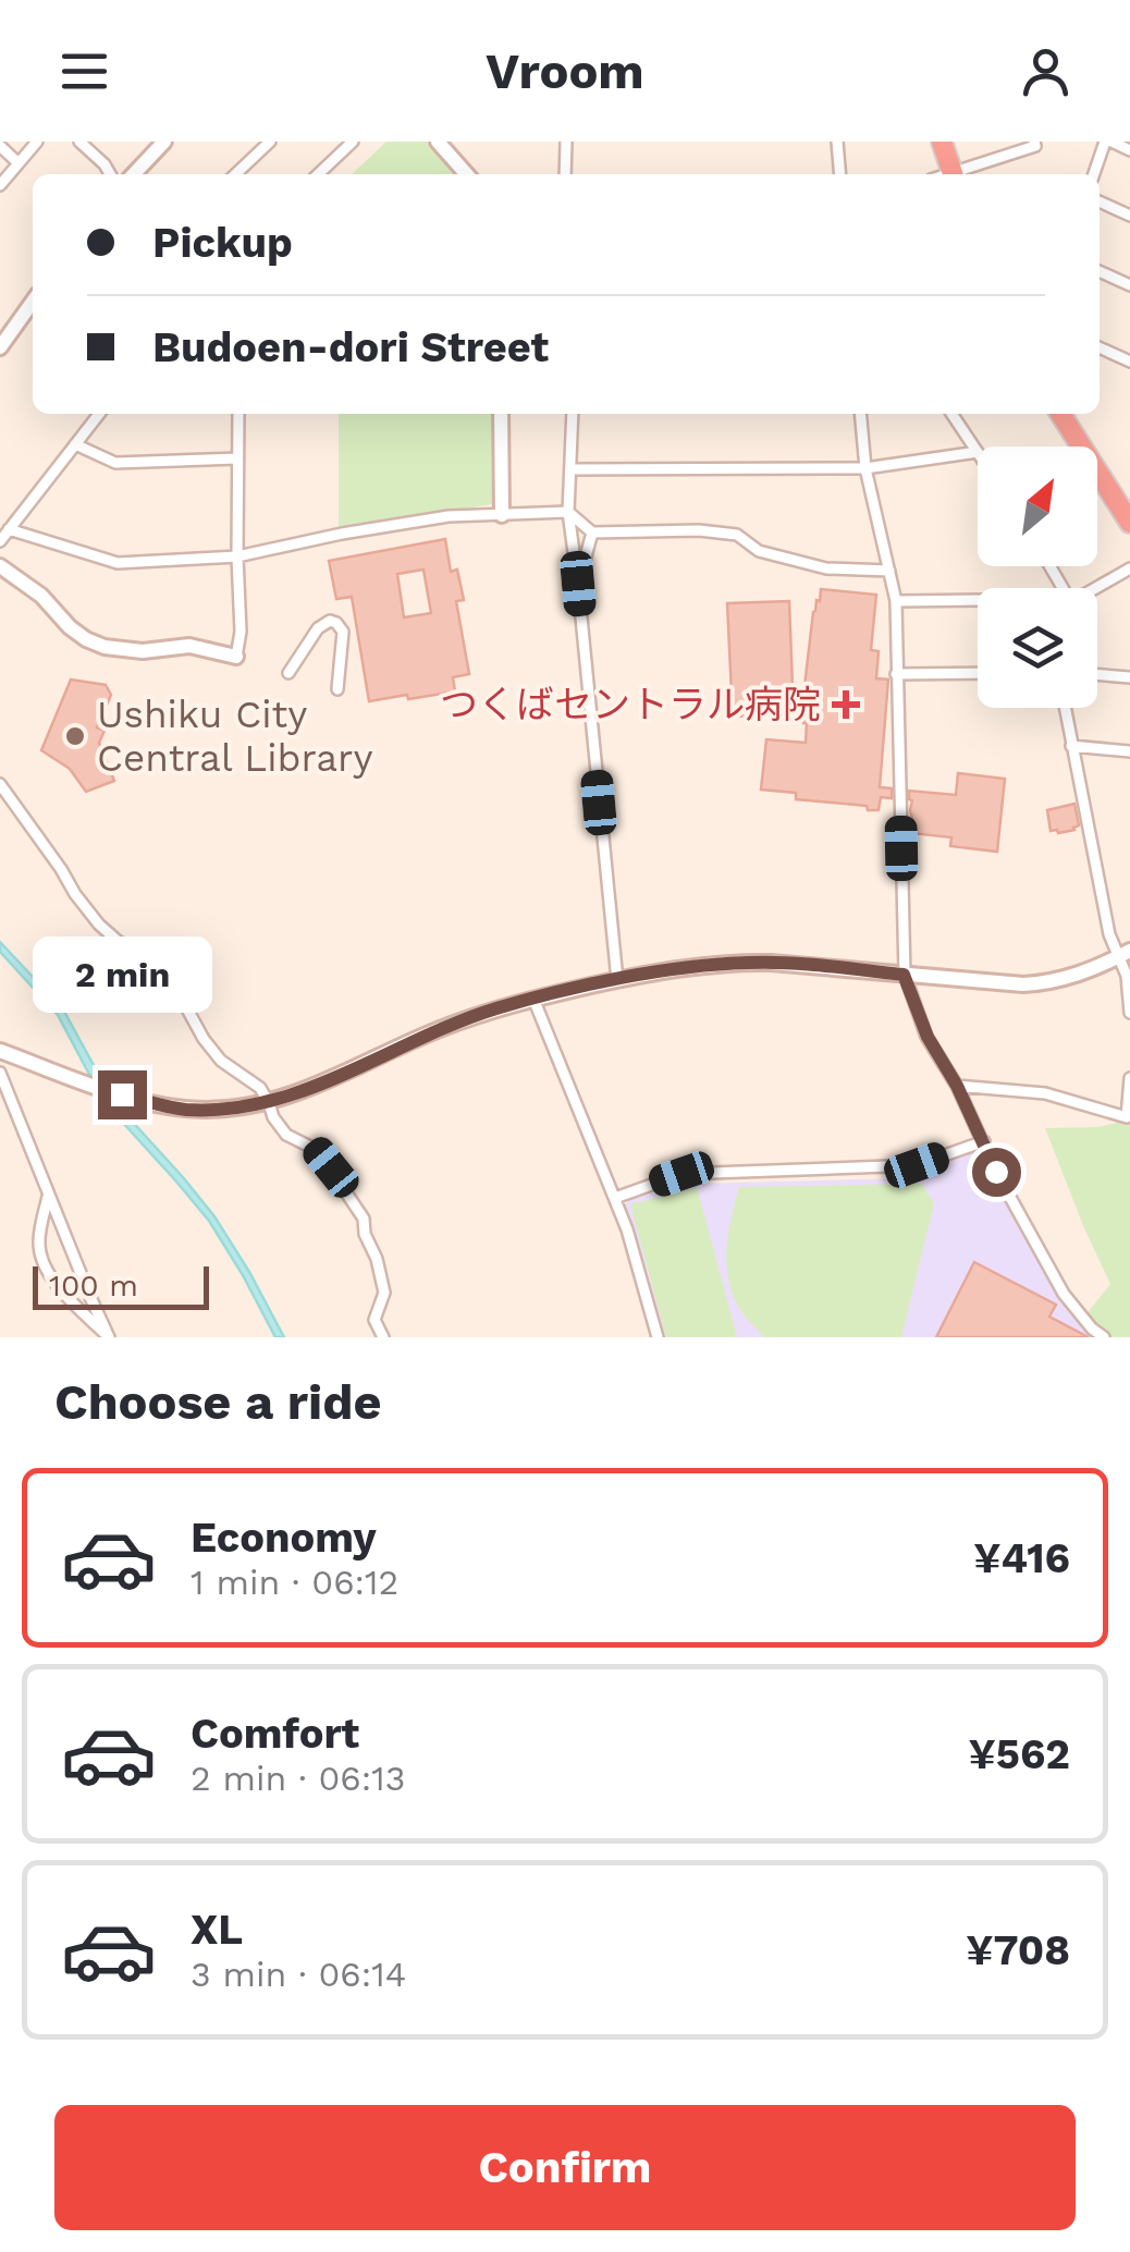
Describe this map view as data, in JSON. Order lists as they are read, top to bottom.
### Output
{
  "places": {
    "health": ["つくばセントラル病院"],
    "other": ["Ushiku City Central Library"]
  },
  "scale_bar": "100 m",
  "north": "top right",
  "page": {
    "header": "Vroom",
    "banner": ["Pickup", "Budoen-dori Street"],
    "bubble": "2 min",
    "scale": "100 m",
    "heading": "Choose a ride",
    "list": [
      {
        "name": "Economy",
        "note": "1 min · 06:12",
        "value": "¥416"
      },
      {
        "name": "Comfort",
        "note": "2 min · 06:13",
        "value": "¥562"
      },
      {
        "name": "XL",
        "note": "3 min · 06:14",
        "value": "¥708"
      }
    ],
    "buttons": "Confirm"
  }
}
